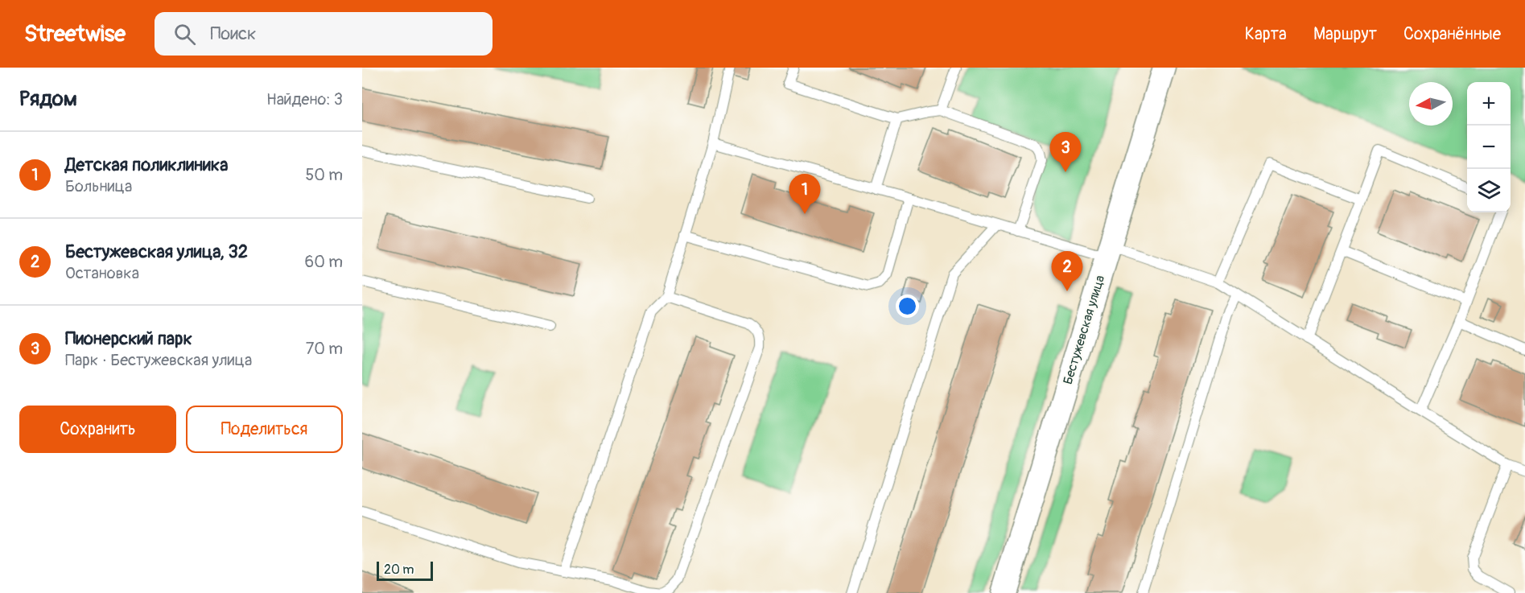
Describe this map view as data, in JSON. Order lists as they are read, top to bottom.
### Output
{
  "streets": {
    "street": ["Бестужевская улица"]
  },
  "scale_bar": "20 m",
  "north": "left",
  "page": {
    "header": "Streetwise",
    "search": "Поиск",
    "nav": ["Карта", "Маршрут", "Сохранённые"],
    "heading": ["Рядом", "Найдено: 3"],
    "map_buttons": ["+", "−"],
    "list": [
      {
        "mark": "1",
        "name": "Детская поликлиника",
        "note": "Больница",
        "value": "50 m"
      },
      {
        "mark": "2",
        "name": "Бестужевская улица, 32",
        "note": "Остановка",
        "value": "60 m"
      },
      {
        "mark": "3",
        "name": "Пионерский парк",
        "note": "Парк · Бестужевская улица",
        "value": "70 m"
      }
    ],
    "pins": ["3", "1", "2"],
    "buttons": ["Сохранить", "Поделиться"],
    "scale": "20 m"
  }
}
